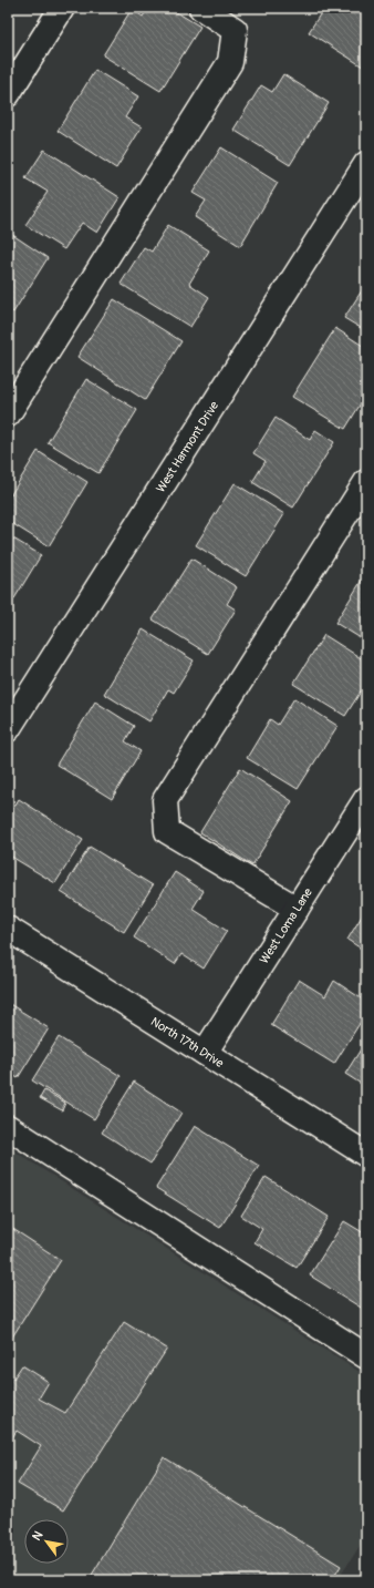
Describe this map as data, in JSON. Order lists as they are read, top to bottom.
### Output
{
  "streets": {
    "street": ["West Harmont Drive", "West Loma Lane", "North 17th Drive"]
  },
  "crossings": [
    ["West Loma Lane", "North 17th Drive"]
  ],
  "north": "top left"
}
